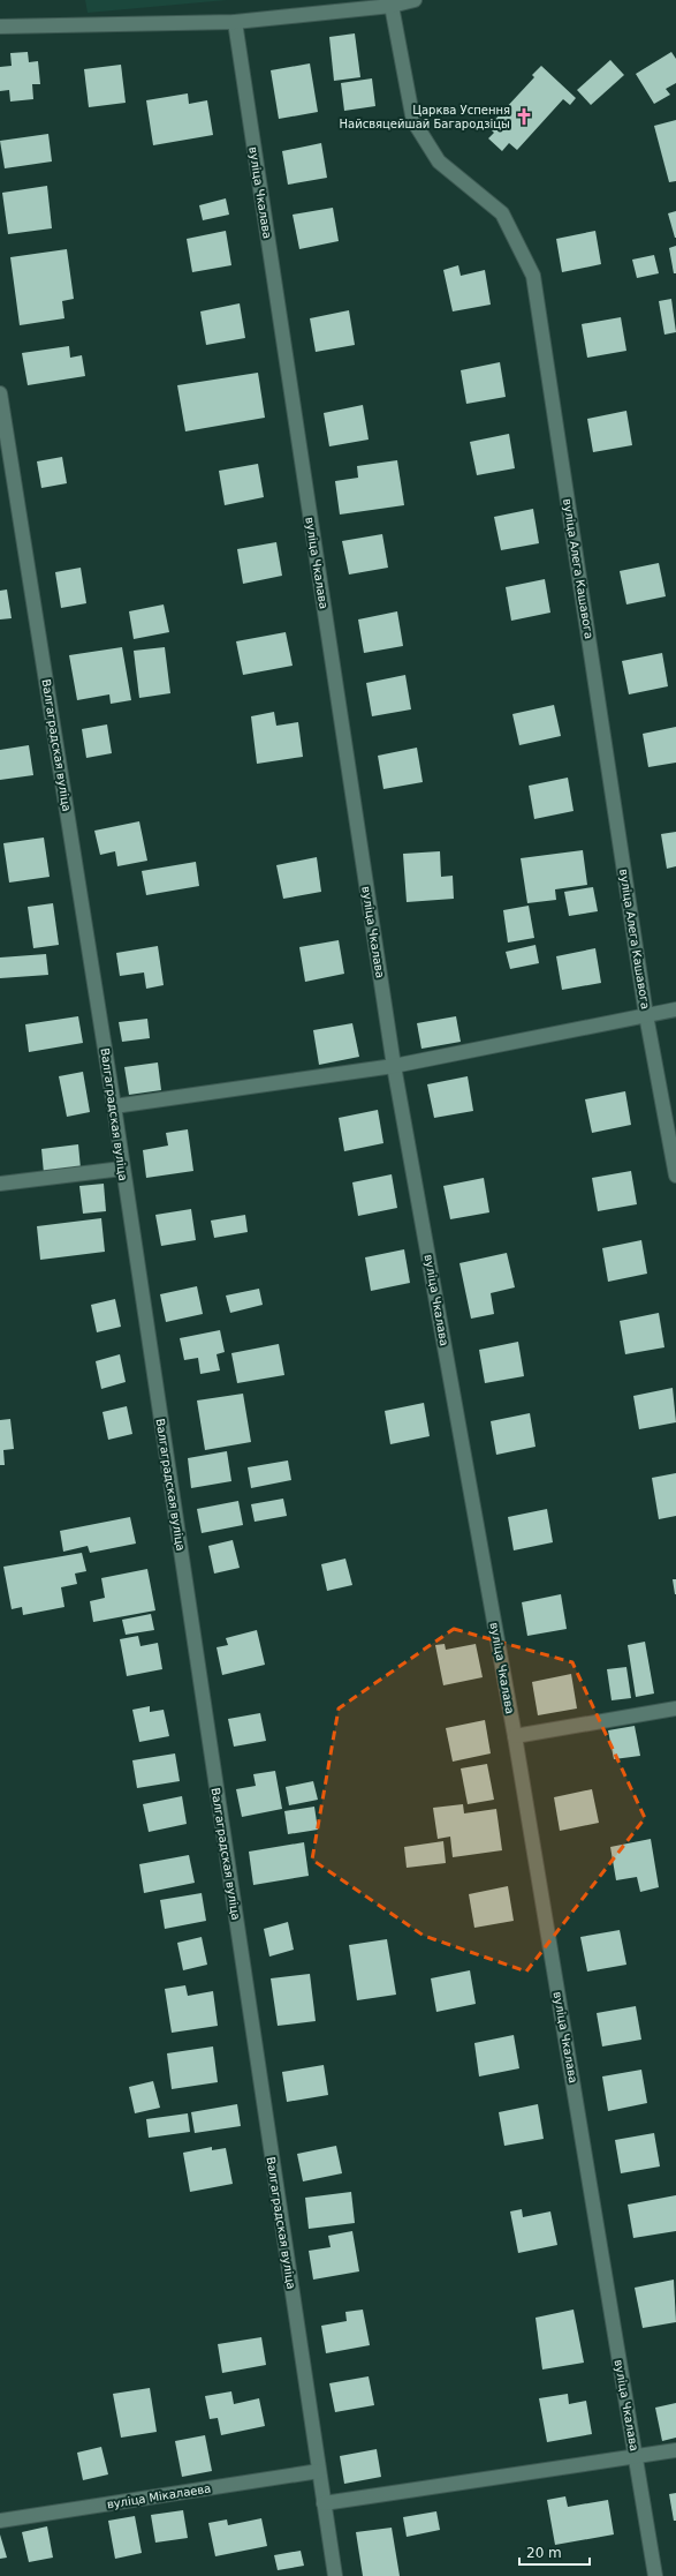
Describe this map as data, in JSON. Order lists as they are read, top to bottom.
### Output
{
  "streets": {
    "street": [
      "вуліца Чкалава",
      "вуліца Алега Кашавога",
      "Валгаградская вуліца",
      "вуліца Мікалаева"
    ]
  },
  "crossings": [
    ["Валгаградская вуліца", "вуліца Мікалаева"]
  ],
  "places": {
    "church": ["Царква Успення Найсвяцейшай Багародзіцы"]
  },
  "scale_bar": "20 m"
}
